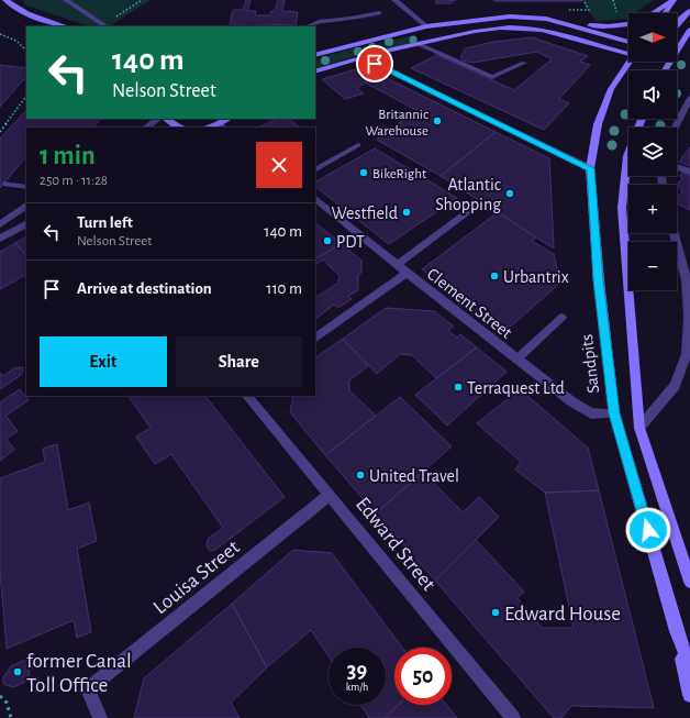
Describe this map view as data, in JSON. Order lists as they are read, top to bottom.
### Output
{
  "streets": {
    "main road": ["Sandpits"],
    "street": ["Clement Street", "Edward Street", "Louisa Street"]
  },
  "crossings": [
    ["Clement Street", "Sandpits"],
    ["Edward Street", "Louisa Street"]
  ],
  "places": [
    "Britannic Warehouse",
    "BikeRight",
    "Atlantic Shopping",
    "Westfield",
    "PDT",
    "Urbantrix",
    "Terraquest Ltd",
    "United Travel",
    "Edward House",
    "former Canal Toll Office"
  ],
  "north": "right",
  "page": {
    "map_buttons": ["+", "−"],
    "turn": ["140 m", "Nelson Street"],
    "heading": ["1 min", "250 m · 11:28"],
    "list": [
      {
        "name": "Turn left",
        "note": "Nelson Street",
        "value": "140 m"
      },
      {
        "name": "Arrive at destination",
        "value": "110 m"
      }
    ],
    "buttons": ["Exit", "Share"],
    "speed": "39 km/h",
    "limit": "50"
  }
}
